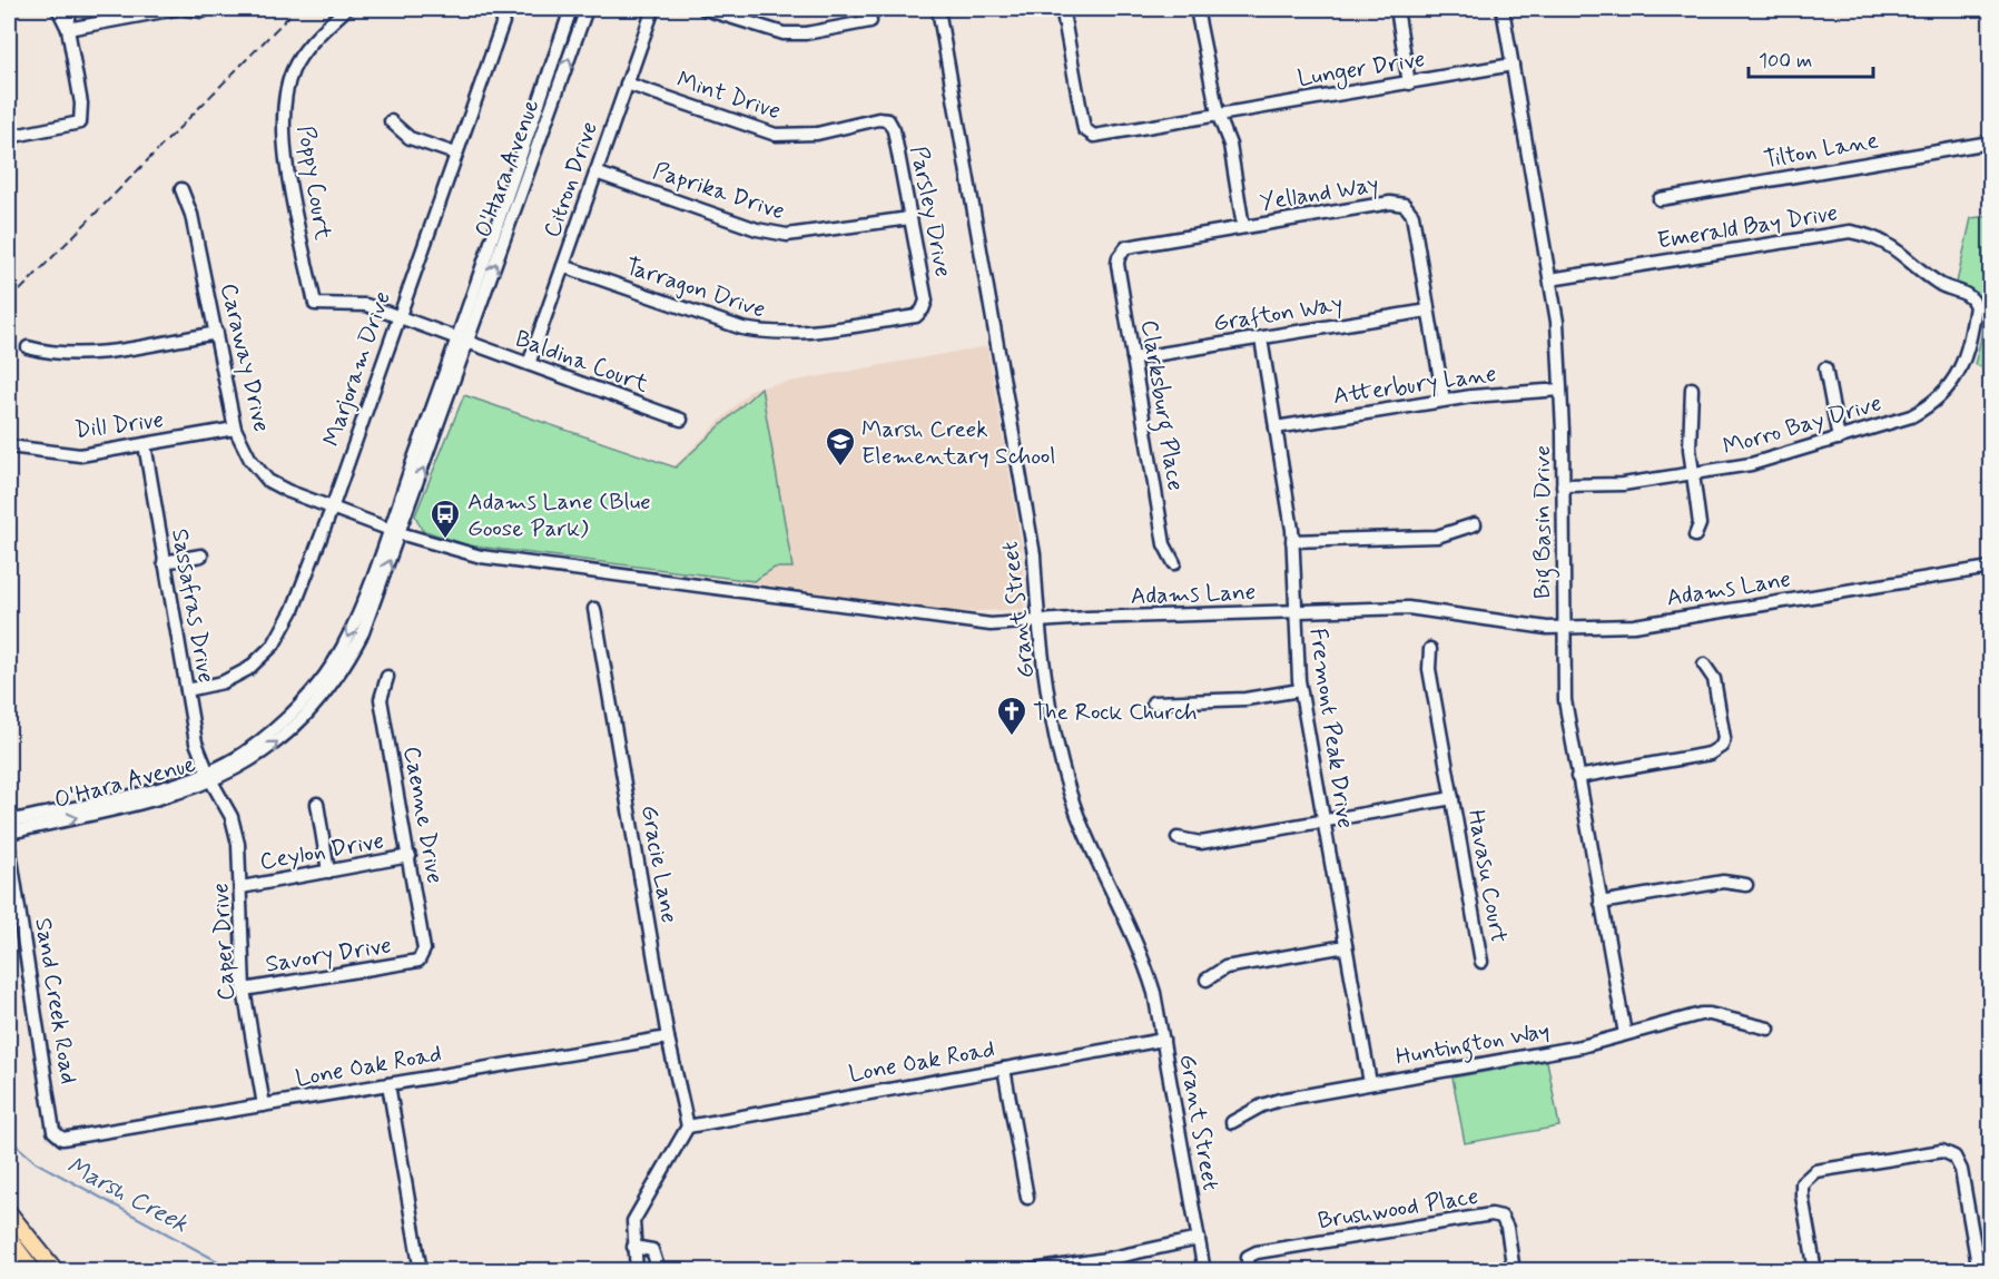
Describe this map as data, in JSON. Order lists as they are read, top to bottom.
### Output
{
  "streets": {
    "street": [
      "Lunger Drive",
      "Mint Drive",
      "Tilton Lane",
      "O'Hara Avenue",
      "Citron Drive",
      "Poppy Court",
      "Paprika Drive",
      "Yelland Way",
      "Parsley Drive",
      "Emerald Bay Drive",
      "Tarragon Drive",
      "Grafton Way",
      "Caraway Drive",
      "Baldina Court",
      "Marjoram Drive",
      "Atterbury Lane",
      "Clarksburg Place",
      "Dill Drive",
      "Morro Bay Drive",
      "Big Basin Drive",
      "Adams Lane",
      "Sassafras Drive",
      "Grant Street",
      "Fremont Peak Drive",
      "Caenne Drive",
      "Ceylon Drive",
      "Gracie Lane",
      "Havasu Court",
      "Caper Drive",
      "Savory Drive",
      "Sand Creek Road",
      "Huntington Way",
      "Lone Oak Road",
      "Brushwood Place"
    ]
  },
  "crossings": [
    ["Lunger Drive", "Big Basin Drive"],
    ["Mint Drive", "Citron Drive"],
    ["Mint Drive", "Parsley Drive"],
    ["O'Hara Avenue", "Caraway Drive"],
    ["O'Hara Avenue", "Baldina Court"],
    ["O'Hara Avenue", "Adams Lane"],
    ["O'Hara Avenue", "Sassafras Drive"],
    ["O'Hara Avenue", "Caper Drive"],
    ["Citron Drive", "Paprika Drive"],
    ["Citron Drive", "Tarragon Drive"],
    ["Citron Drive", "Baldina Court"],
    ["Poppy Court", "Baldina Court"],
    ["Paprika Drive", "Parsley Drive"],
    ["Yelland Way", "Grafton Way"],
    ["Yelland Way", "Atterbury Lane"],
    ["Yelland Way", "Clarksburg Place"],
    ["Parsley Drive", "Tarragon Drive"],
    ["Emerald Bay Drive", "Morro Bay Drive"],
    ["Emerald Bay Drive", "Big Basin Drive"],
    ["Grafton Way", "Clarksburg Place"],
    ["Grafton Way", "Fremont Peak Drive"],
    ["Caraway Drive", "Marjoram Drive"],
    ["Caraway Drive", "Dill Drive"],
    ["Caraway Drive", "Adams Lane"],
    ["Baldina Court", "Marjoram Drive"],
    ["Marjoram Drive", "Sassafras Drive"],
    ["Atterbury Lane", "Big Basin Drive"],
    ["Atterbury Lane", "Fremont Peak Drive"],
    ["Dill Drive", "Sassafras Drive"],
    ["Morro Bay Drive", "Big Basin Drive"],
    ["Big Basin Drive", "Adams Lane"],
    ["Big Basin Drive", "Huntington Way"],
    ["Adams Lane", "Grant Street"],
    ["Adams Lane", "Fremont Peak Drive"],
    ["Sassafras Drive", "Caper Drive"],
    ["Grant Street", "Lone Oak Road"],
    ["Fremont Peak Drive", "Huntington Way"],
    ["Caenne Drive", "Ceylon Drive"],
    ["Caenne Drive", "Savory Drive"],
    ["Ceylon Drive", "Caper Drive"],
    ["Gracie Lane", "Lone Oak Road"],
    ["Caper Drive", "Savory Drive"],
    ["Caper Drive", "Lone Oak Road"],
    ["Sand Creek Road", "Lone Oak Road"]
  ],
  "water": ["Marsh Creek"],
  "places": {
    "school or university": ["Marsh Creek Elementary School"],
    "bus stop": ["Adams Lane (Blue Goose Park)"],
    "church": ["The Rock Church"]
  },
  "scale_bar": "100 m"
}
